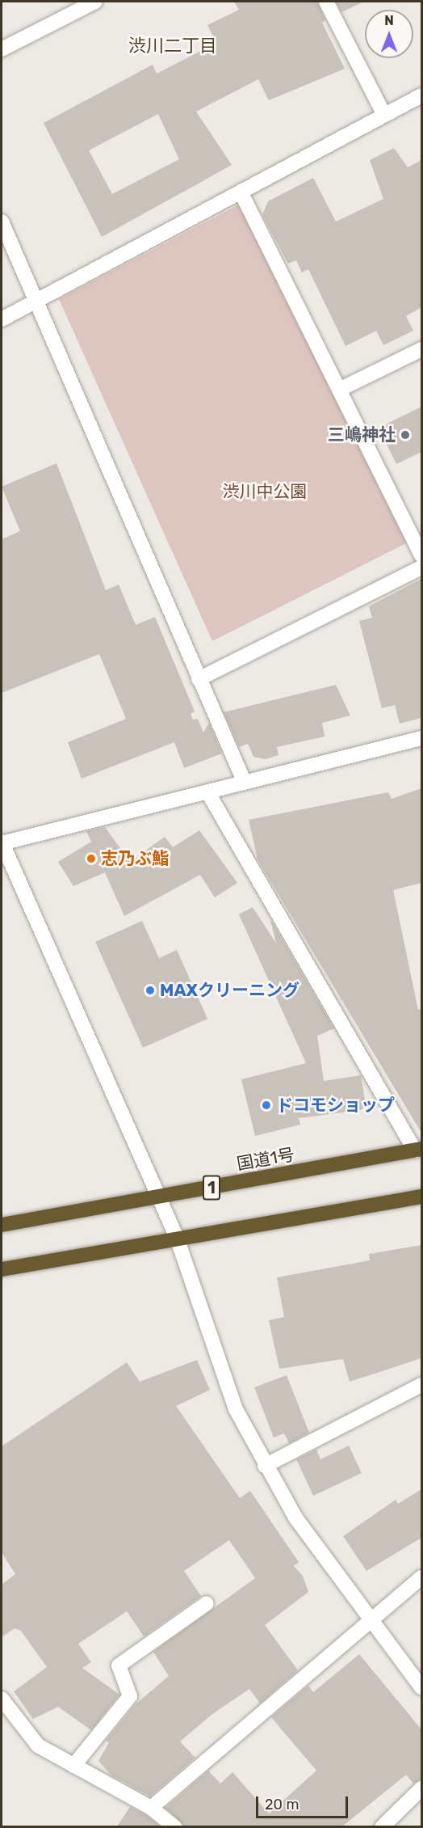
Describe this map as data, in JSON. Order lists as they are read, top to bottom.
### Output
{
  "streets": {
    "highway": ["国道1号", "1"]
  },
  "districts": ["渋川二丁目"],
  "parks": ["渋川中公園"],
  "places": [
    "三嶋神社",
    "志乃ぶ鮨",
    "MAXクリーニング",
    "ドコモショップ"
  ],
  "scale_bar": "20 m",
  "north": "top"
}
